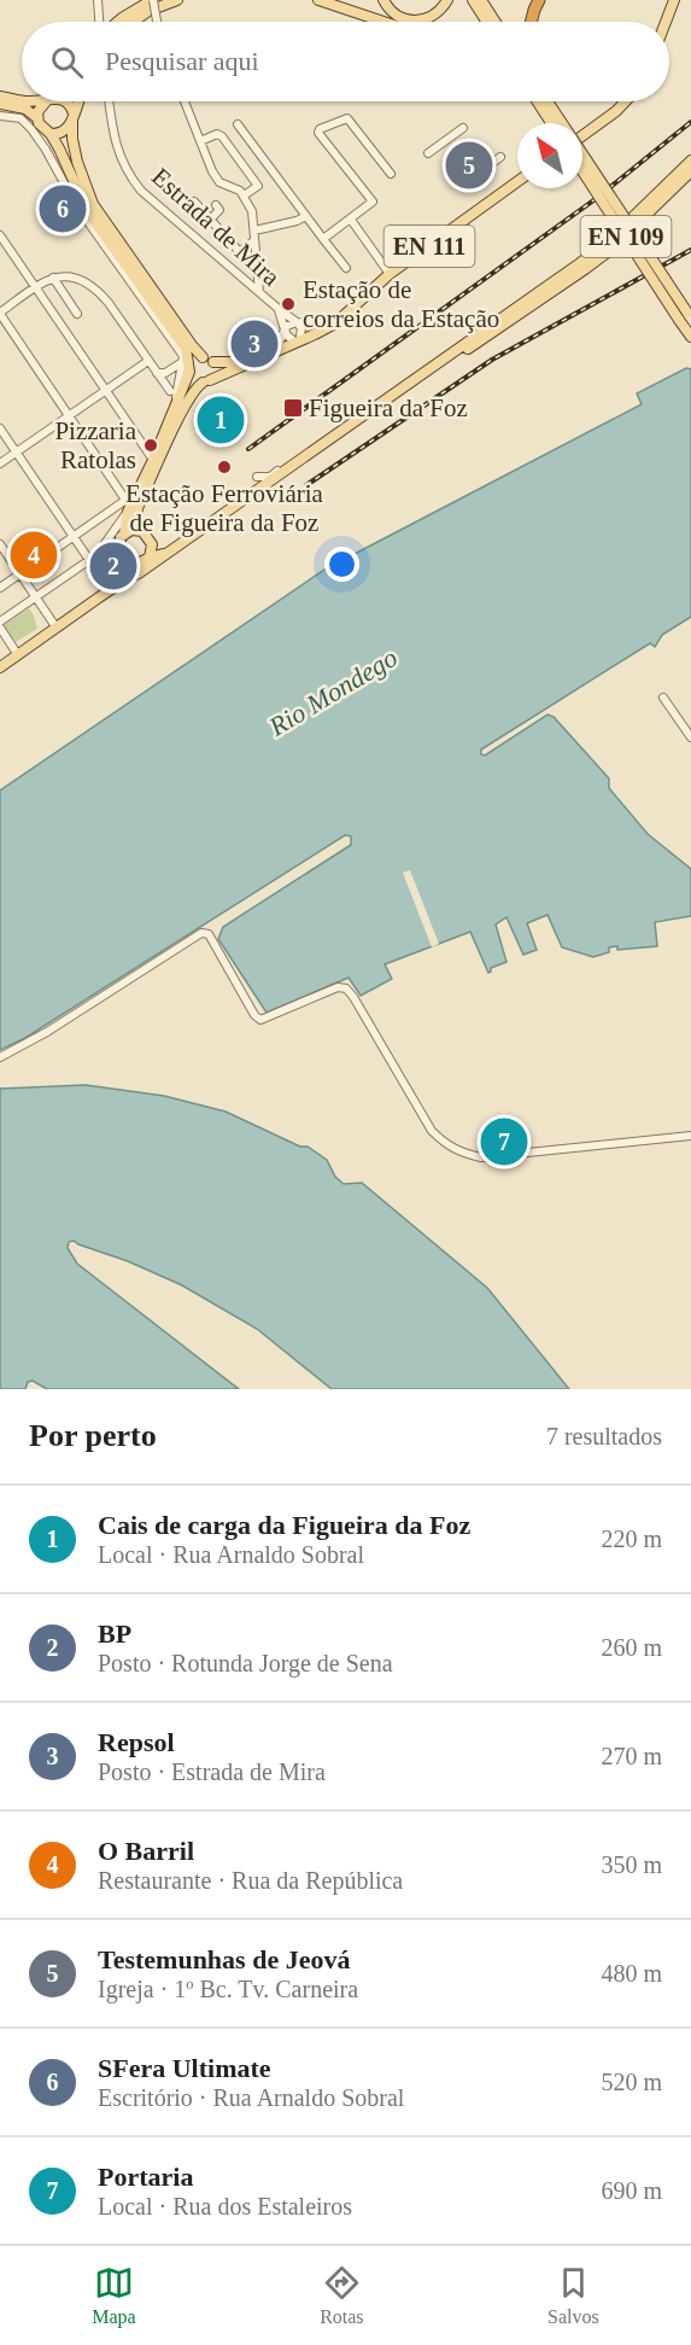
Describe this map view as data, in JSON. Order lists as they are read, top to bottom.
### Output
{
  "streets": {
    "main road": ["EN 109", "EN 111"],
    "street": ["Estrada de Mira"]
  },
  "crossings": [
    ["Estrada de Mira", "EN 111"]
  ],
  "water": ["Rio Mondego"],
  "places": {
    "other": ["Estação de correios da Estação", "Pizzaria Ratolas", "Estação Ferroviária de Figueira da Foz"],
    "transit": ["Figueira da Foz"]
  },
  "north": "top left",
  "page": {
    "search": "Pesquisar aqui",
    "pins": [
      "5",
      "6",
      "3",
      "1",
      "4",
      "2",
      "7"
    ],
    "heading": ["Por perto", "7 resultados"],
    "list": [
      {
        "mark": "1",
        "name": "Cais de carga da Figueira da Foz",
        "note": "Local · Rua Arnaldo Sobral",
        "value": "220 m"
      },
      {
        "mark": "2",
        "name": "BP",
        "note": "Posto · Rotunda Jorge de Sena",
        "value": "260 m"
      },
      {
        "mark": "3",
        "name": "Repsol",
        "note": "Posto · Estrada de Mira",
        "value": "270 m"
      },
      {
        "mark": "4",
        "name": "O Barril",
        "note": "Restaurante · Rua da República",
        "value": "350 m"
      },
      {
        "mark": "5",
        "name": "Testemunhas de Jeová",
        "note": "Igreja · 1º Bc. Tv. Carneira",
        "value": "480 m"
      },
      {
        "mark": "6",
        "name": "SFera Ultimate",
        "note": "Escritório · Rua Arnaldo Sobral",
        "value": "520 m"
      },
      {
        "mark": "7",
        "name": "Portaria",
        "note": "Local · Rua dos Estaleiros",
        "value": "690 m"
      }
    ],
    "nav": ["Mapa", "Rotas", "Salvos"]
  }
}
